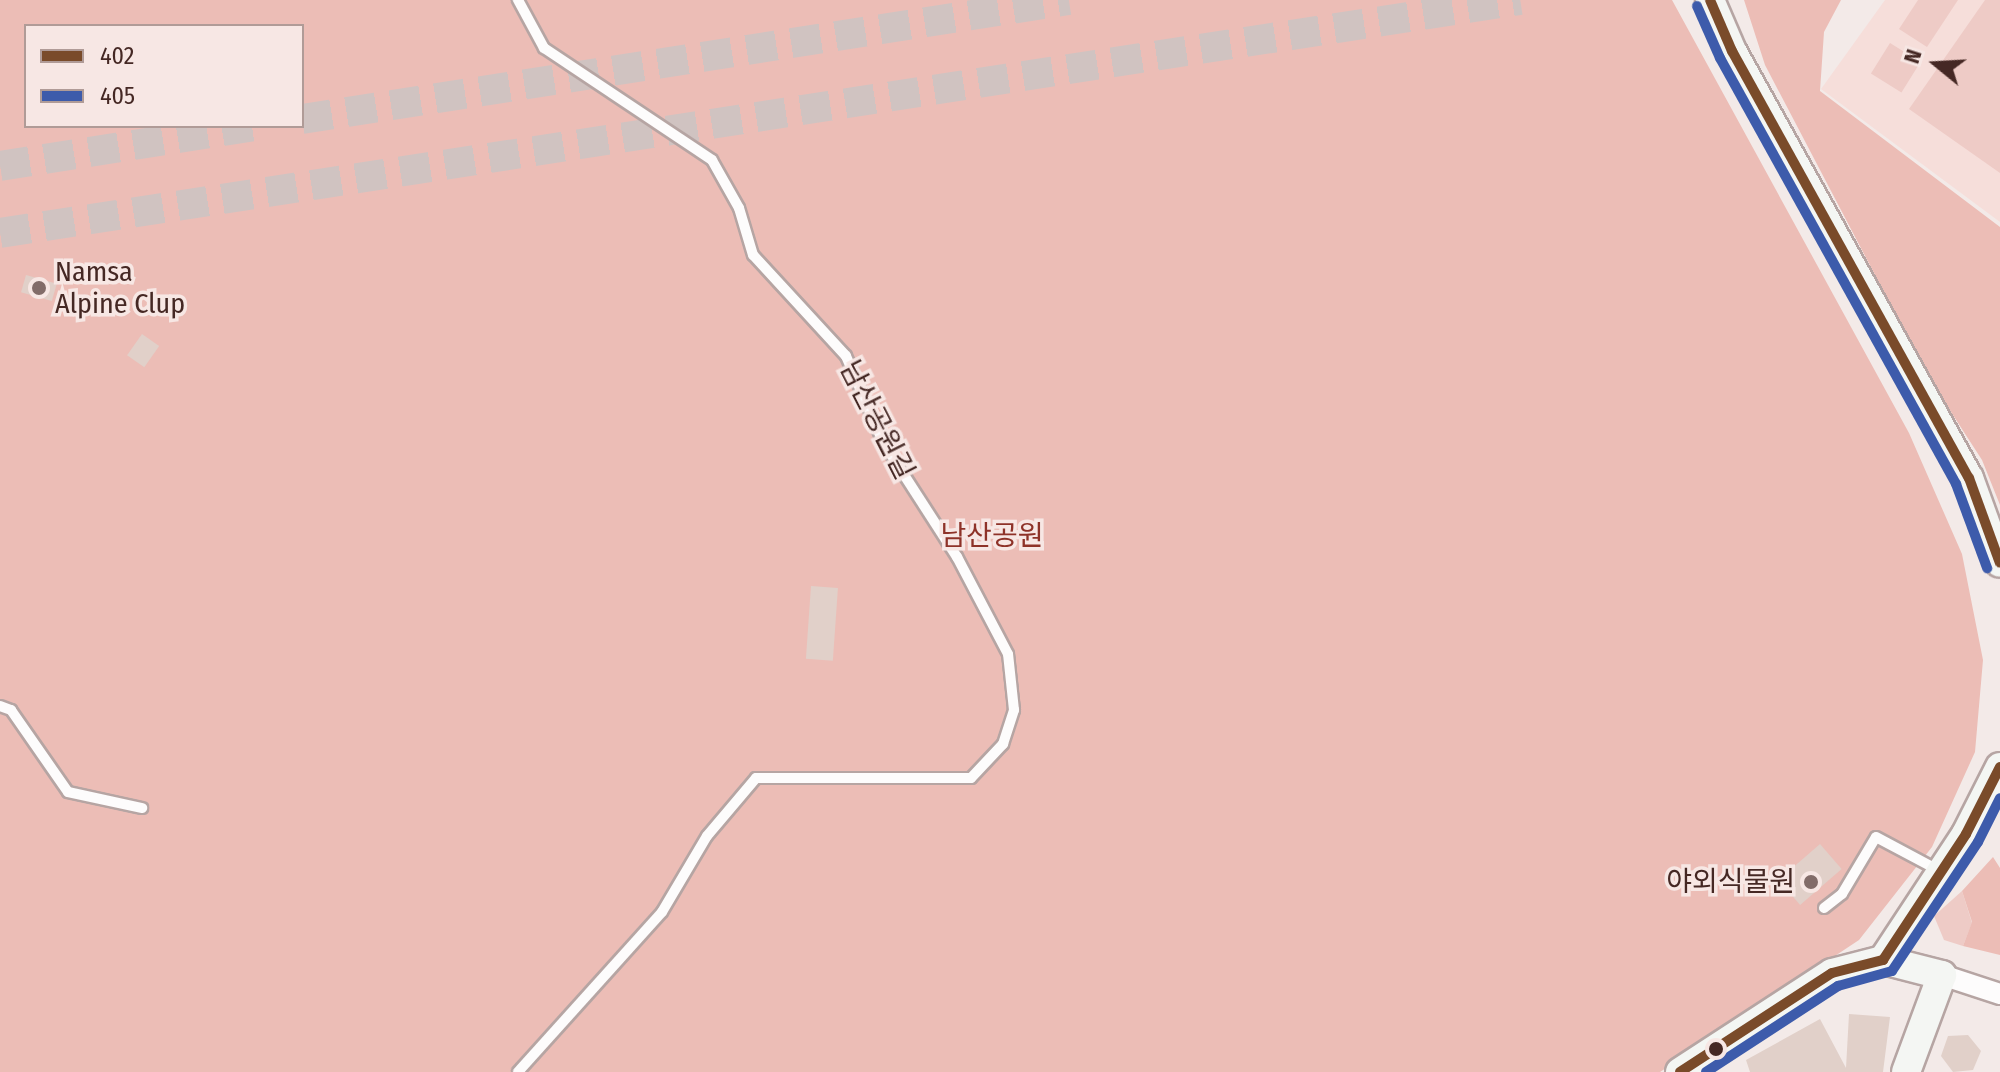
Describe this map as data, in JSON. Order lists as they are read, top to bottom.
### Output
{
  "streets": {
    "lane": ["남산공원길"]
  },
  "parks": ["남산공원"],
  "places": ["Namsa Alpine Clup", "야외식물원"],
  "lines": ["transit line 402", "transit line 405"],
  "legend": ["402", "405"],
  "north": "left"
}
